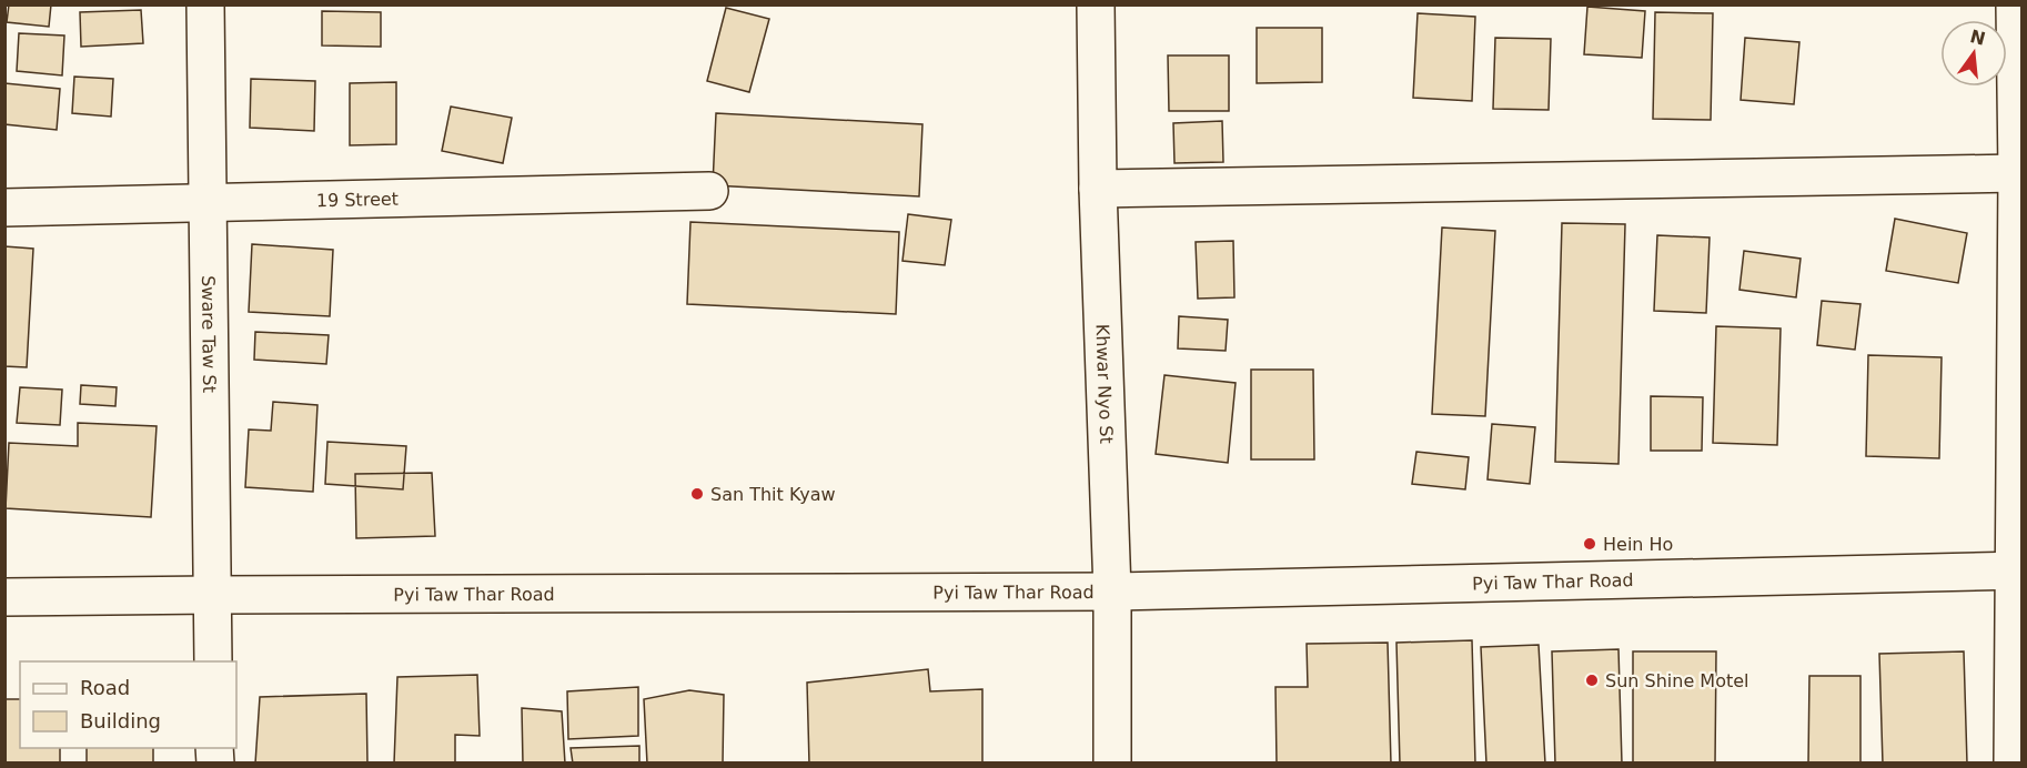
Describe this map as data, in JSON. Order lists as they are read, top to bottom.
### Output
{
  "streets": {
    "street": [
      "19 Street",
      "Sware Taw St",
      "Khwar Nyo St",
      "Pyi Taw Thar Road"
    ]
  },
  "crossings": [
    ["19 Street", "Sware Taw St"],
    ["Sware Taw St", "Pyi Taw Thar Road"],
    ["Khwar Nyo St", "Pyi Taw Thar Road"]
  ],
  "places": ["San Thit Kyaw", "Hein Ho", "Sun Shine Motel"],
  "legend": ["Road", "Building"],
  "north": "top"
}
